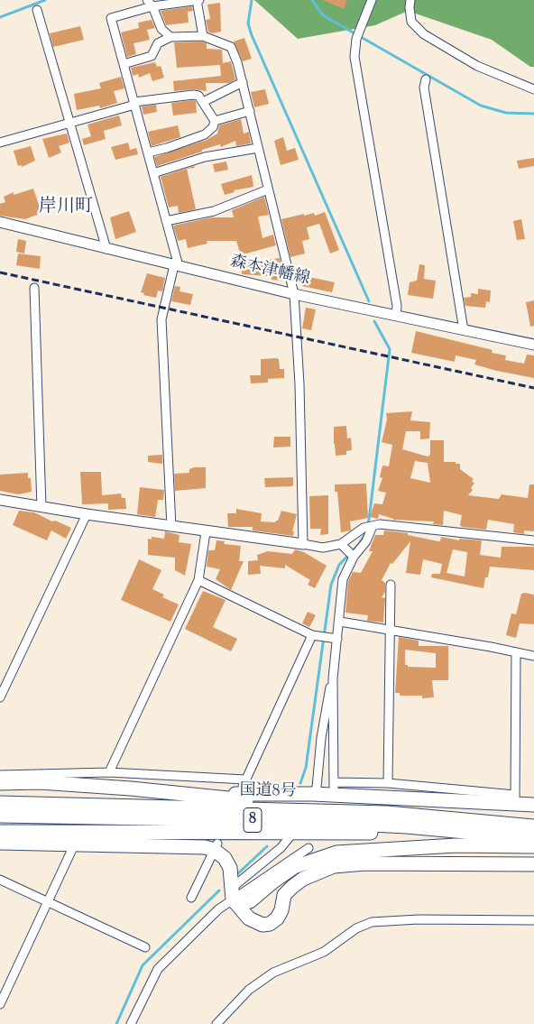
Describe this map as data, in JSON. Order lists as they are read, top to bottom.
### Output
{
  "streets": {
    "highway": ["国道8号", "8"],
    "main road": ["森本津幡線"]
  },
  "districts": ["岸川町"]
}
